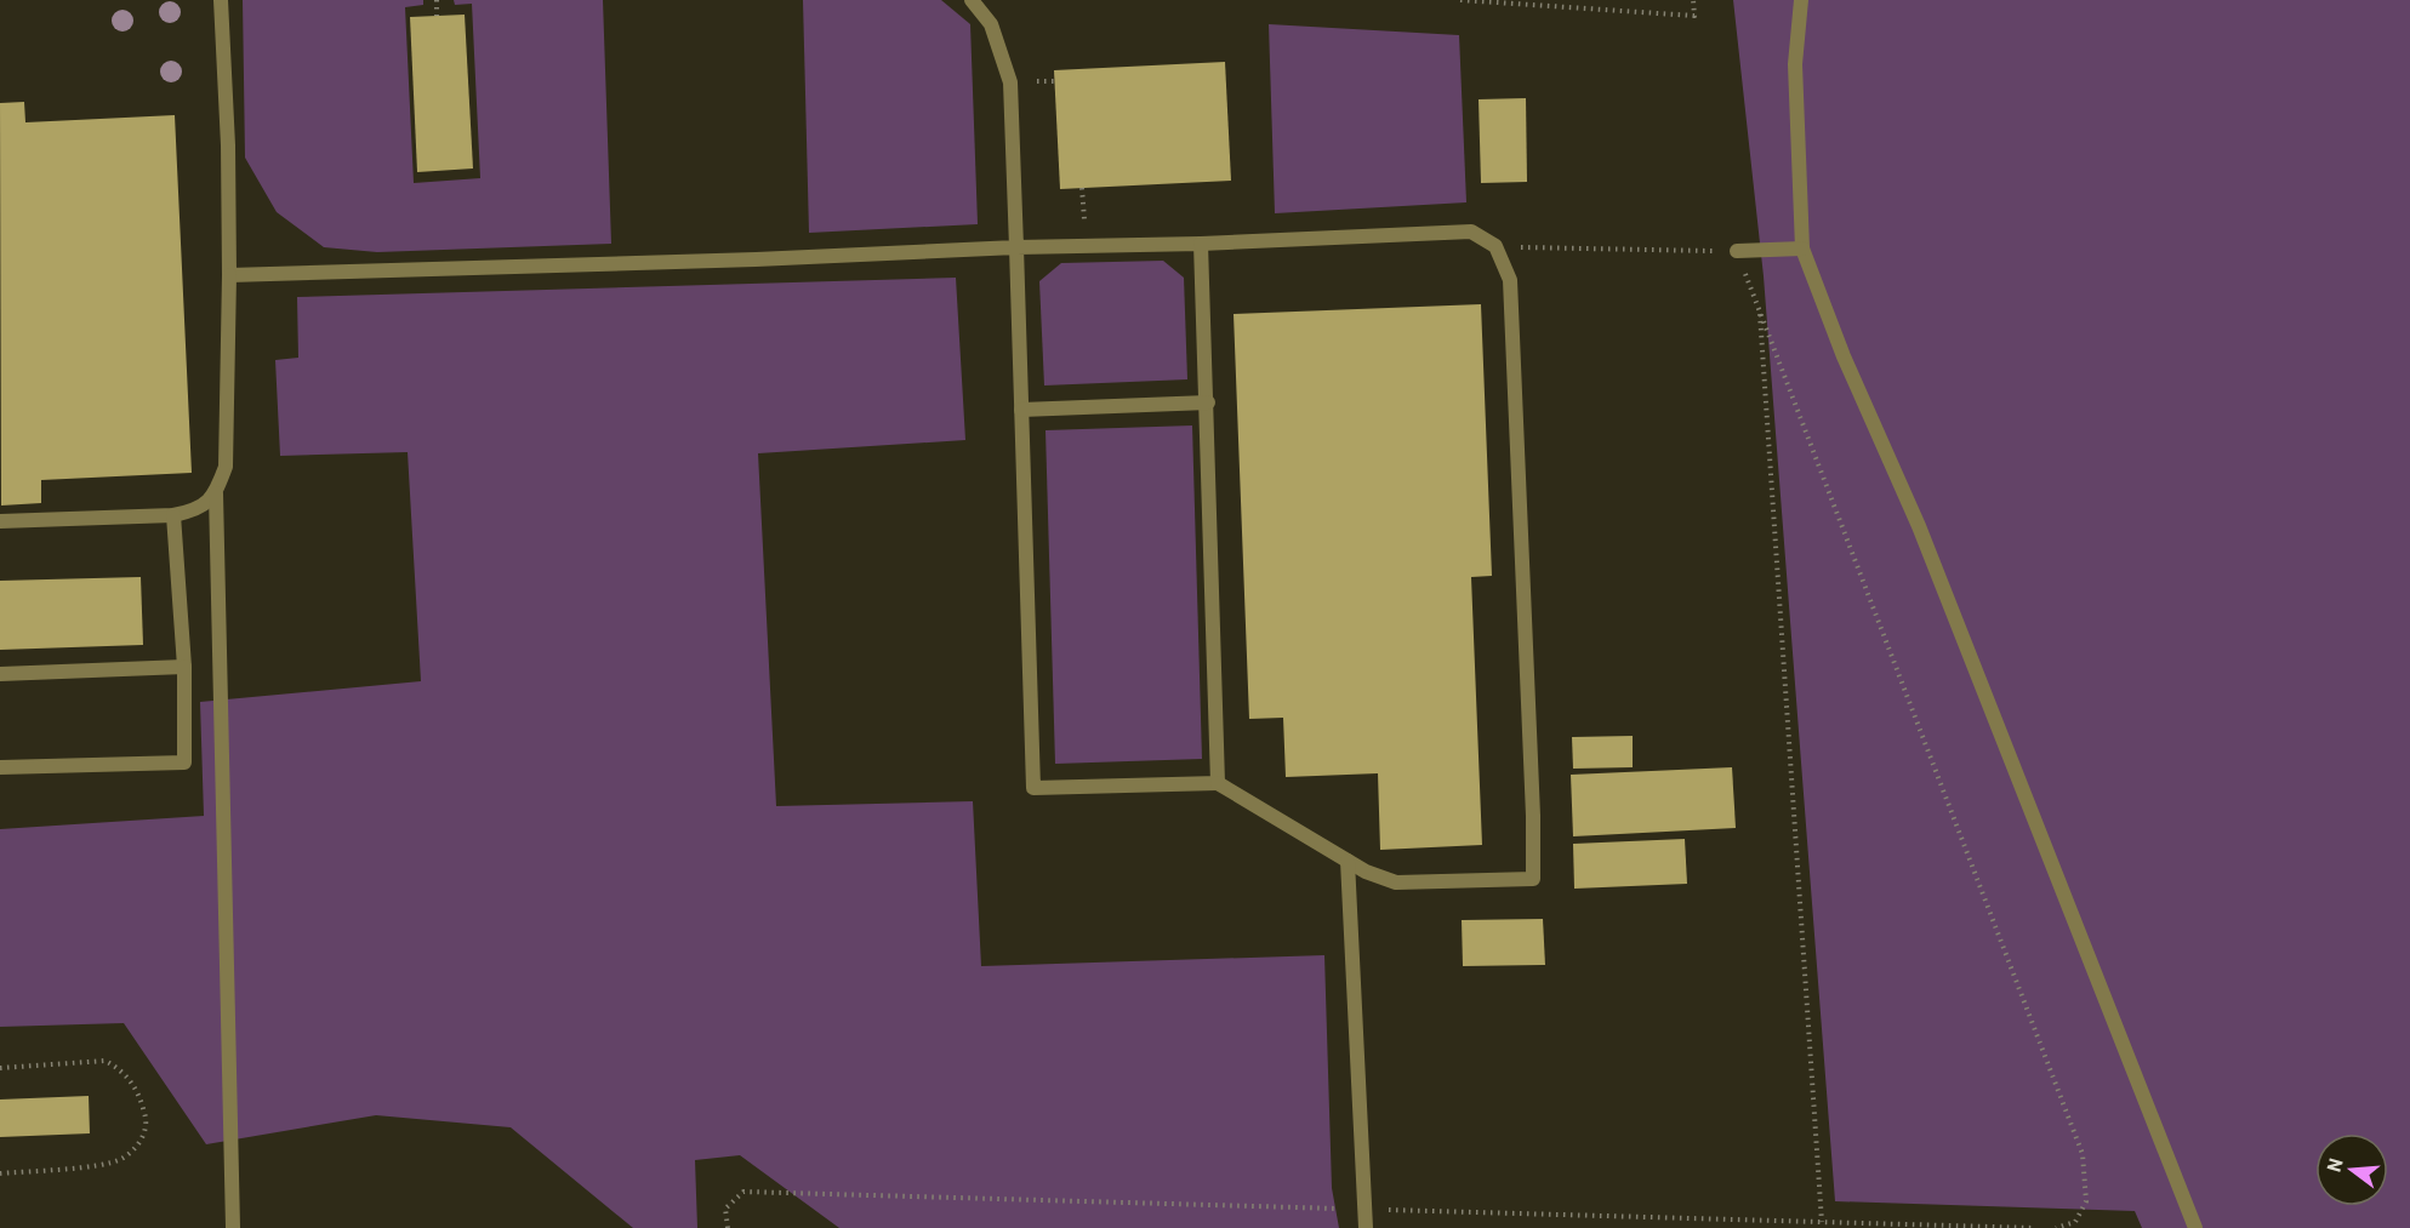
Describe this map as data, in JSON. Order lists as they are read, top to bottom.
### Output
{
  "north": "left"
}
